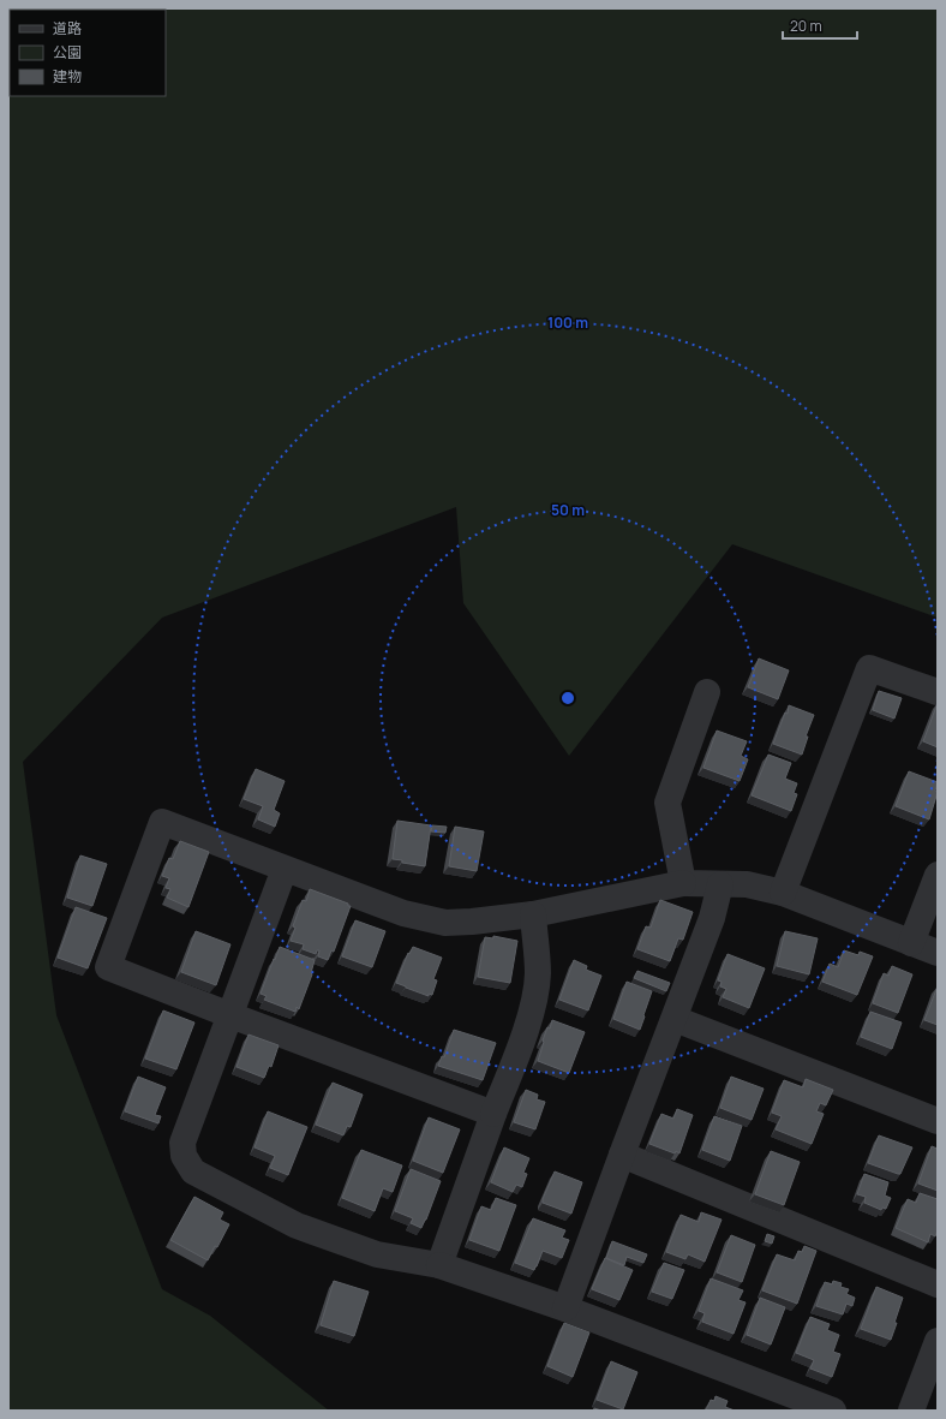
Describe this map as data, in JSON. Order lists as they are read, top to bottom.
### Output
{
  "legend": ["道路", "公園", "建物"],
  "scale_bar": "20 m",
  "rings": ["100 m", "50 m"]
}
